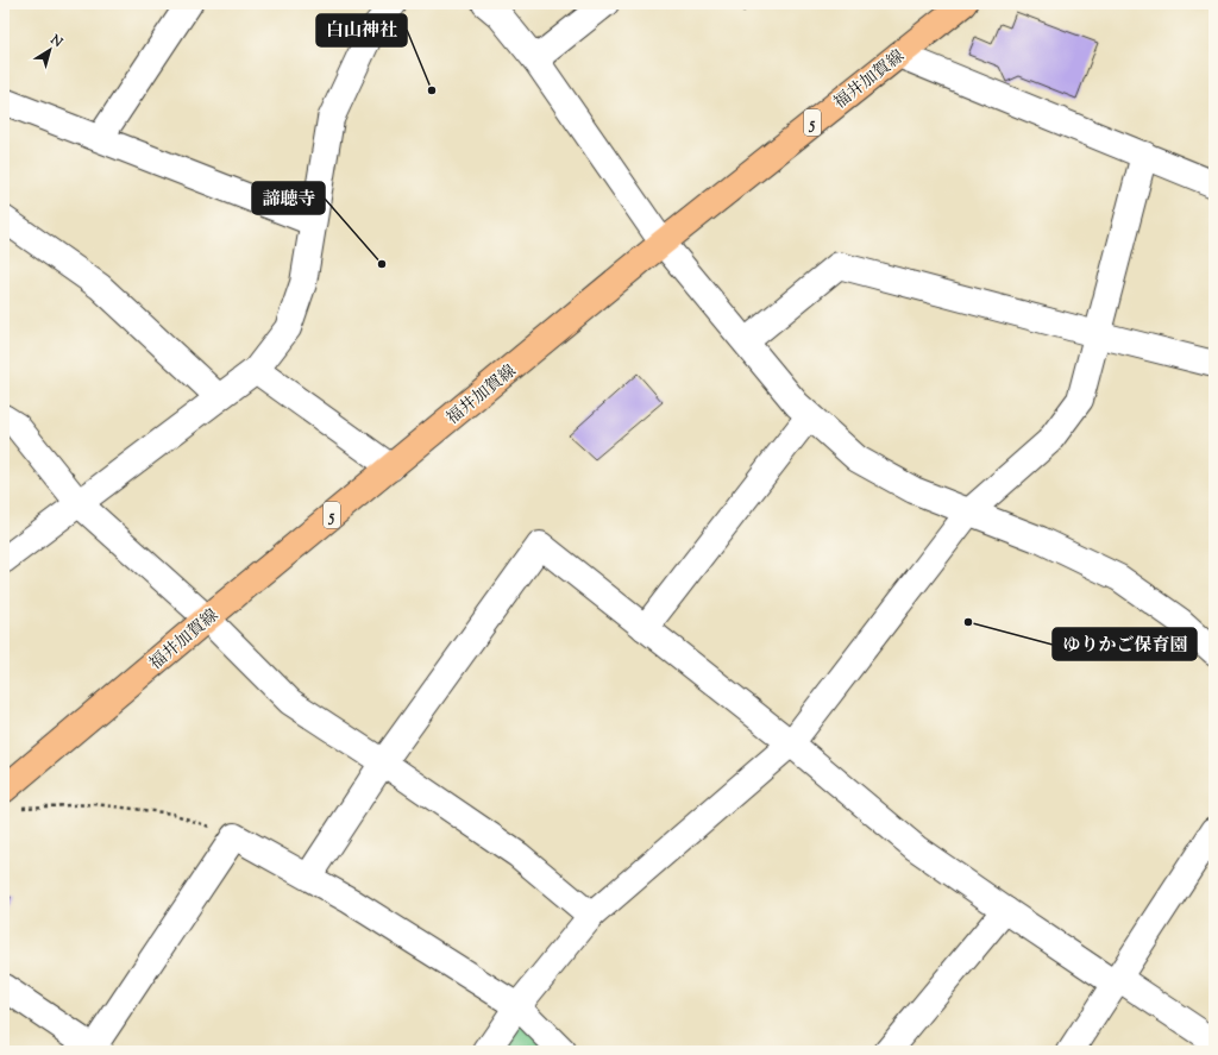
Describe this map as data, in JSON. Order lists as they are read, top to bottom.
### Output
{
  "streets": {
    "main road": ["福井加賀線", "5"]
  },
  "places": ["白山神社", "諦聴寺", "ゆりかご保育園"],
  "north": "top right"
}
